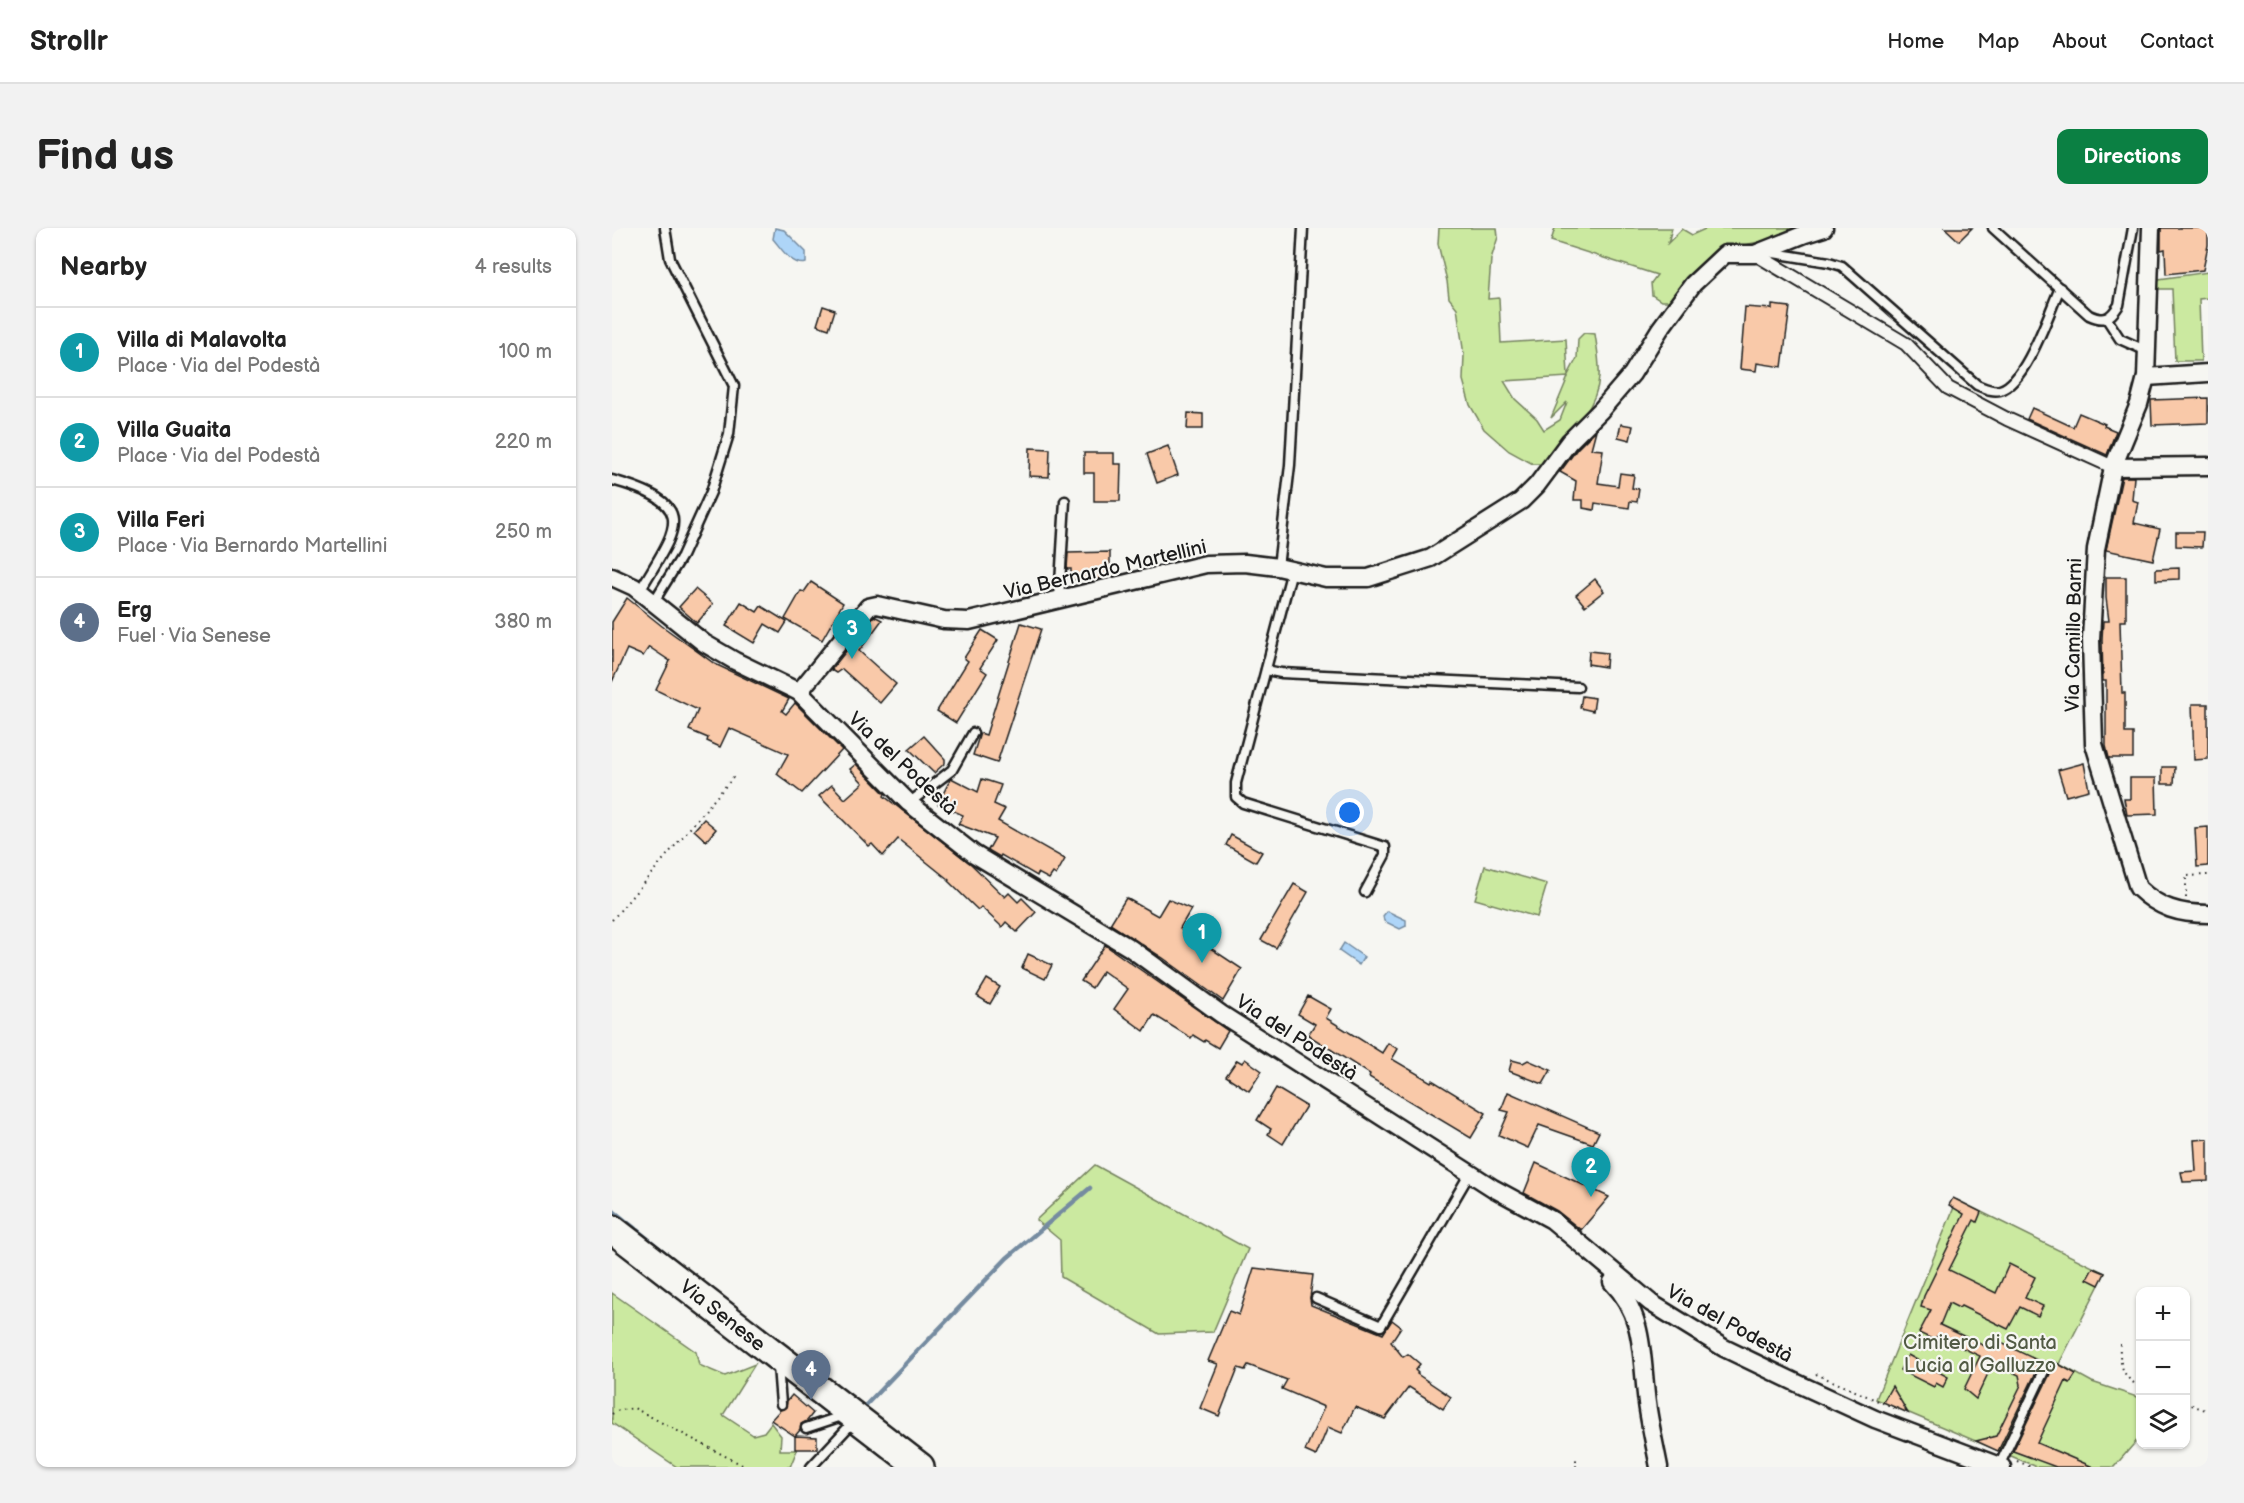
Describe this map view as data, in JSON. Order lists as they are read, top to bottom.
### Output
{
  "streets": {
    "main road": ["Via Senese"],
    "street": ["Via Bernardo Martellini", "Via Camillo Barni", "Via del Podestà"]
  },
  "crossings": [
    ["Via Bernardo Martellini", "Via del Podestà"]
  ],
  "parks": ["Cimitero di Santa Lucia al Galluzzo"],
  "page": {
    "header": "Strollr",
    "nav": [
      "Home",
      "Map",
      "About",
      "Contact"
    ],
    "buttons": "Directions",
    "title": "Find us",
    "heading": ["Nearby", "4 results"],
    "list": [
      {
        "mark": "1",
        "name": "Villa di Malavolta",
        "note": "Place · Via del Podestà",
        "value": "100 m"
      },
      {
        "mark": "2",
        "name": "Villa Guaita",
        "note": "Place · Via del Podestà",
        "value": "220 m"
      },
      {
        "mark": "3",
        "name": "Villa Feri",
        "note": "Place · Via Bernardo Martellini",
        "value": "250 m"
      },
      {
        "mark": "4",
        "name": "Erg",
        "note": "Fuel · Via Senese",
        "value": "380 m"
      }
    ],
    "pins": [
      "3",
      "1",
      "2",
      "4"
    ],
    "map_buttons": ["+", "−"]
  }
}
